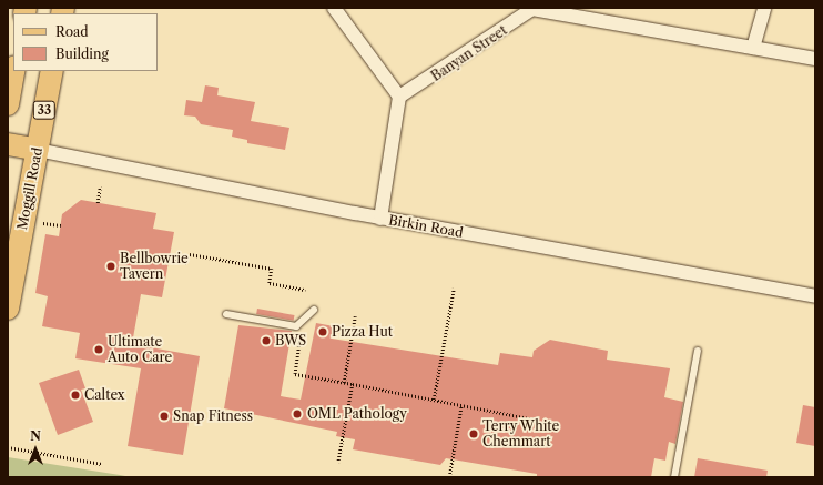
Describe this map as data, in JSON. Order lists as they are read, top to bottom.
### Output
{
  "streets": {
    "main road": ["33", "Moggill Road"],
    "street": ["Banyan Street", "Birkin Road"]
  },
  "crossings": [
    ["Moggill Road", "Birkin Road"]
  ],
  "places": [
    "Bellbowrie Tavern",
    "Pizza Hut",
    "BWS",
    "Ultimate Auto Care",
    "Caltex",
    "OML Pathology",
    "Snap Fitness",
    "Terry White Chemmart"
  ],
  "legend": ["Road", "Building"],
  "north": "top"
}
